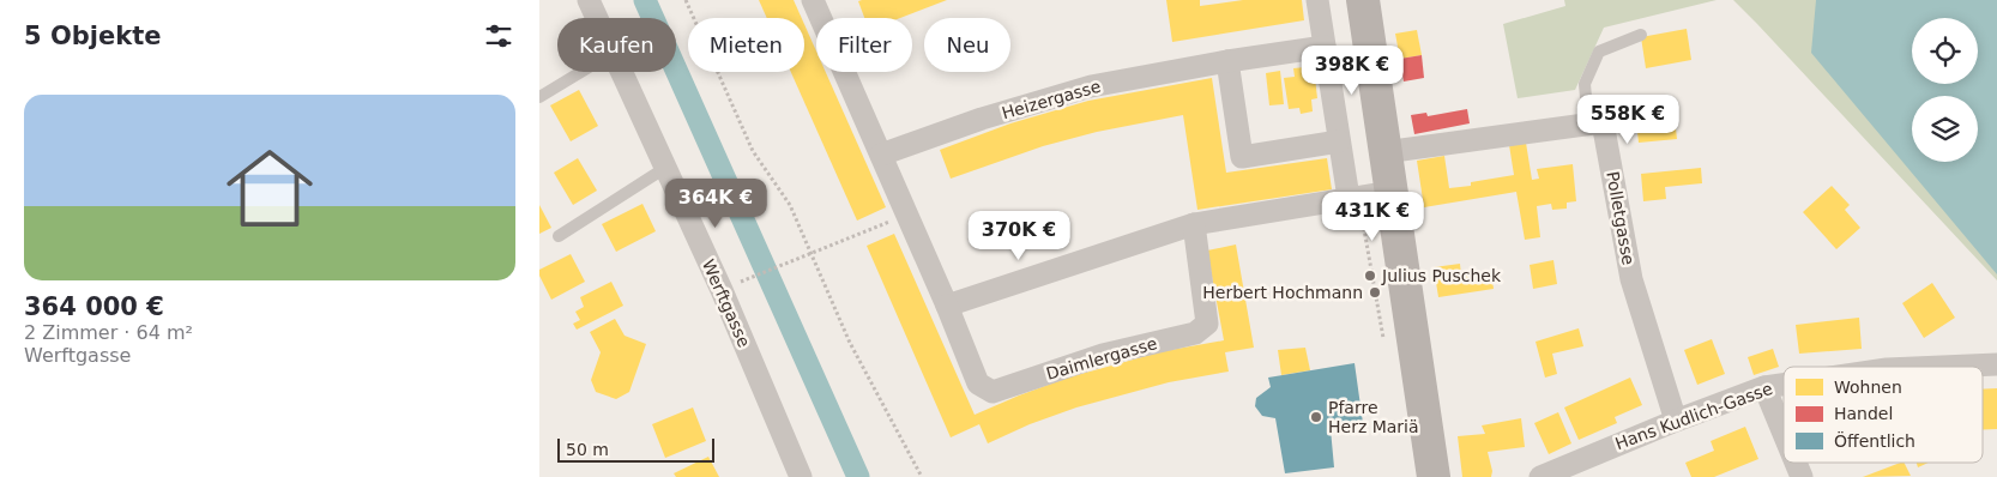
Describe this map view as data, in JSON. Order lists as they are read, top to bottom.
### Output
{
  "streets": {
    "street": [
      "Heizergasse",
      "Polletgasse",
      "Werftgasse",
      "Daimlergasse",
      "Hans Kudlich-Gasse"
    ]
  },
  "crossings": [
    ["Heizergasse", "Daimlergasse"],
    ["Polletgasse", "Hans Kudlich-Gasse"]
  ],
  "places": ["Julius Puschek", "Herbert Hochmann", "Pfarre Herz Mariä"],
  "legend": ["Wohnen", "Handel", "Öffentlich"],
  "scale_bar": "50 m",
  "page": {
    "heading": "5 Objekte",
    "chip": [
      "Kaufen",
      "Mieten",
      "Filter",
      "Neu"
    ],
    "price": [
      "398K €",
      "558K €",
      "364K €",
      "431K €",
      "370K €"
    ],
    "list": [
      {
        "name": "364 000 €",
        "note": "2 Zimmer · 64 m² · Werftgasse"
      }
    ],
    "scale": "50 m"
  }
}
